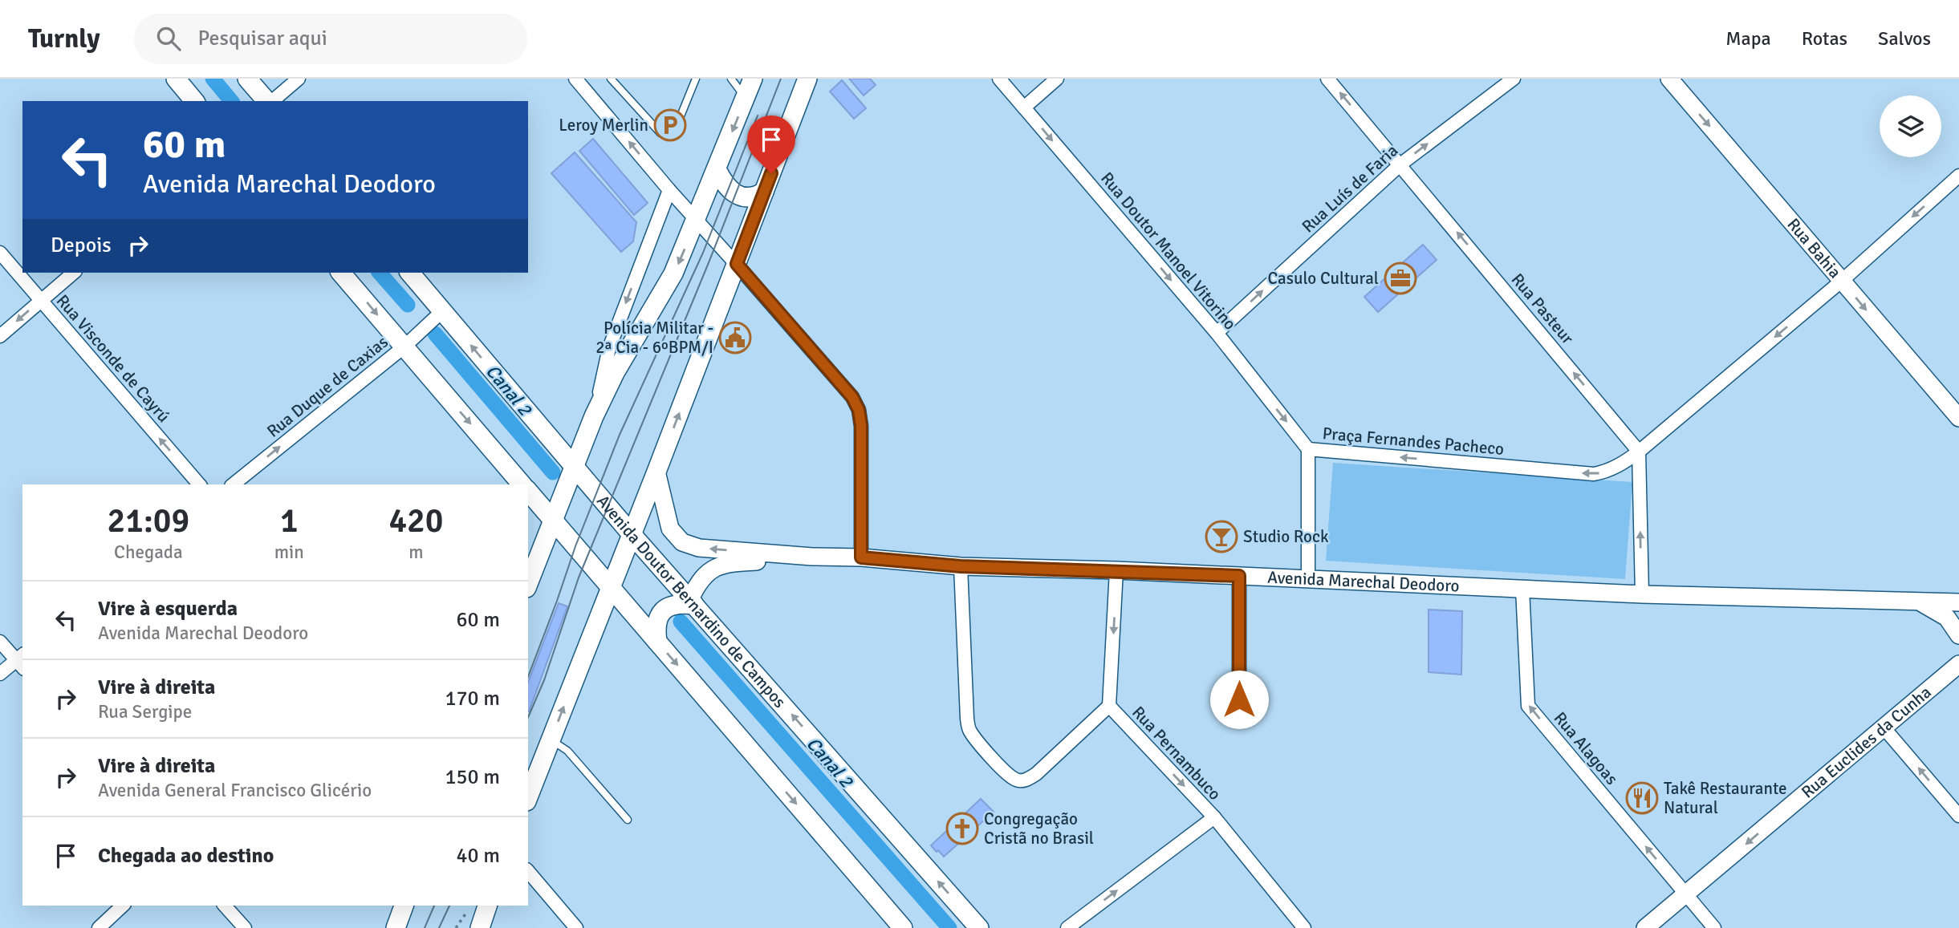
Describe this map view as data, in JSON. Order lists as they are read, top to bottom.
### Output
{
  "streets": {
    "main road": ["Avenida Doutor Bernardino de Campos"],
    "street": [
      "Rua Luís de Faria",
      "Rua Bahia",
      "Rua Doutor Manoel Vitorino",
      "Rua Pasteur",
      "Rua Visconde de Cayrú",
      "Rua Duque de Caxias",
      "Praça Fernandes Pacheco",
      "Avenida Marechal Deodoro",
      "Rua Euclides da Cunha",
      "Rua Alagoas",
      "Rua Pernambuco"
    ]
  },
  "crossings": [
    ["Rua Luís de Faria", "Rua Doutor Manoel Vitorino"],
    ["Rua Luís de Faria", "Rua Pasteur"],
    ["Rua Bahia", "Praça Fernandes Pacheco"],
    ["Rua Doutor Manoel Vitorino", "Praça Fernandes Pacheco"],
    ["Rua Pasteur", "Praça Fernandes Pacheco"],
    ["Rua Duque de Caxias", "Avenida Doutor Bernardino de Campos"],
    ["Praça Fernandes Pacheco", "Avenida Marechal Deodoro"],
    ["Avenida Marechal Deodoro", "Rua Alagoas"],
    ["Avenida Marechal Deodoro", "Rua Pernambuco"],
    ["Rua Euclides da Cunha", "Rua Alagoas"]
  ],
  "one_way": [
    "Rua Luís de Faria",
    "Rua Bahia",
    "Rua Doutor Manoel Vitorino",
    "Rua Pasteur",
    "Rua Visconde de Cayrú",
    "Rua Duque de Caxias",
    "Praça Fernandes Pacheco",
    "Rua Euclides da Cunha",
    "Rua Alagoas",
    "Rua Pernambuco"
  ],
  "water": ["Canal 2"],
  "places": {
    "parking": ["Leroy Merlin"],
    "office": ["Casulo Cultural"],
    "public building": ["Polícia Militar - 2ª Cia - 6ºBPM/I"],
    "bar": ["Studio Rock"],
    "restaurant": ["Takê Restaurante Natural"],
    "church": ["Congregação Cristã no Brasil"]
  },
  "page": {
    "header": "Turnly",
    "search": "Pesquisar aqui",
    "nav": ["Mapa", "Rotas", "Salvos"],
    "turn": ["60 m", "Avenida Marechal Deodoro"],
    "then": "Depois",
    "eta": [
      "21:09",
      "Chegada",
      "1",
      "min",
      "420",
      "m"
    ],
    "list": [
      {
        "name": "Vire à esquerda",
        "note": "Avenida Marechal Deodoro",
        "value": "60 m"
      },
      {
        "name": "Vire à direita",
        "note": "Rua Sergipe",
        "value": "170 m"
      },
      {
        "name": "Vire à direita",
        "note": "Avenida General Francisco Glicério",
        "value": "150 m"
      },
      {
        "name": "Chegada ao destino",
        "value": "40 m"
      }
    ]
  }
}
